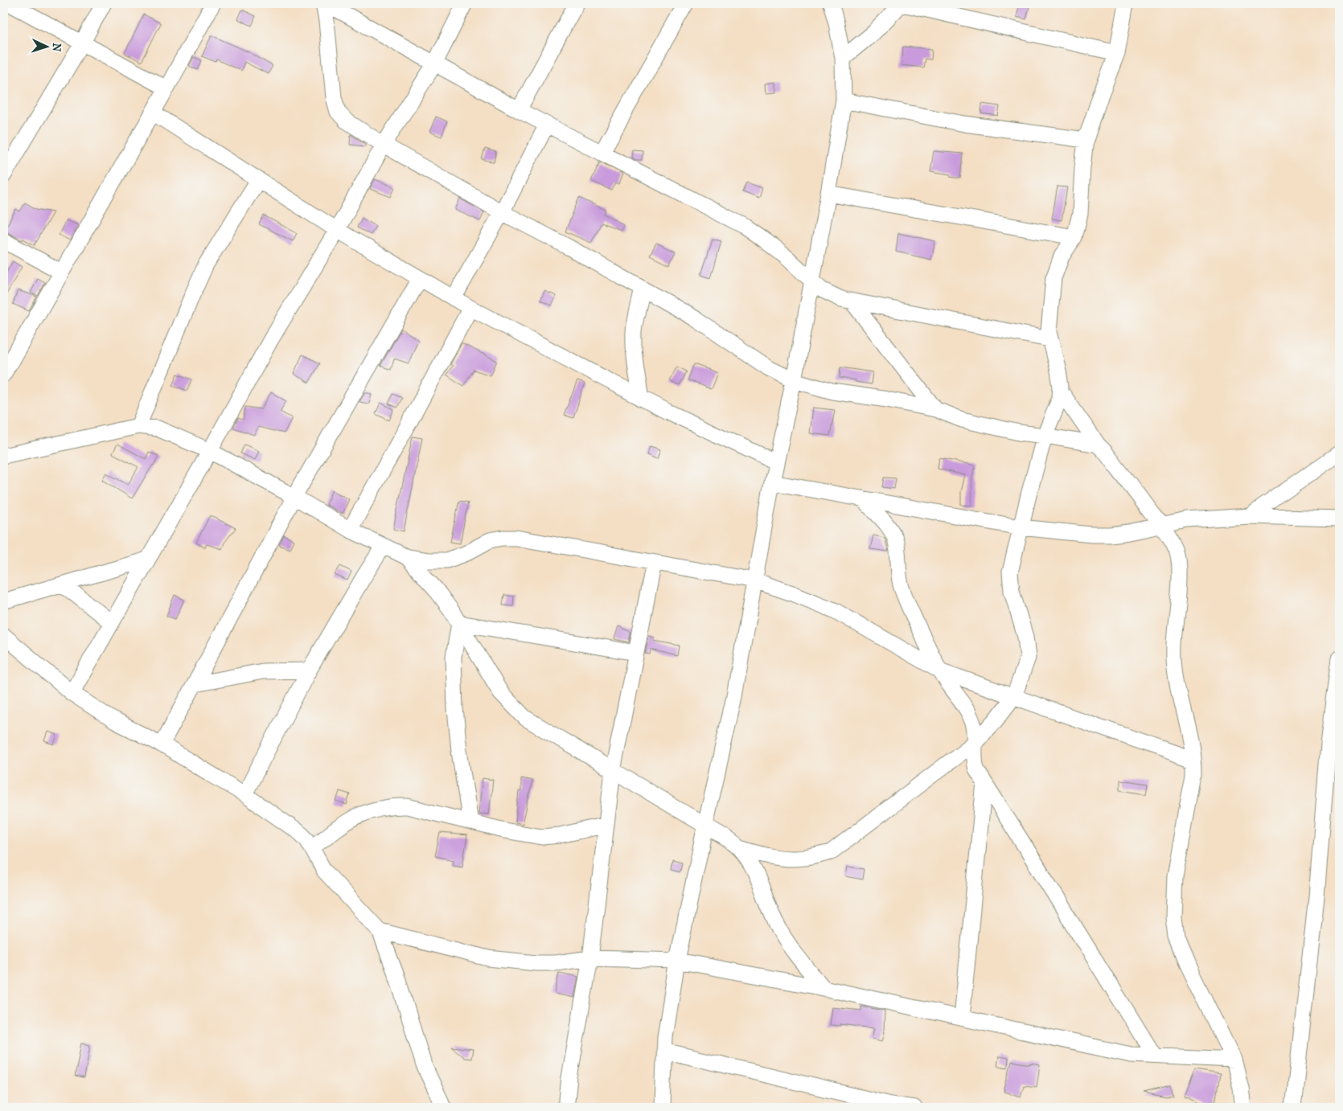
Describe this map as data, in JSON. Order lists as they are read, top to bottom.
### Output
{
  "north": "right"
}
